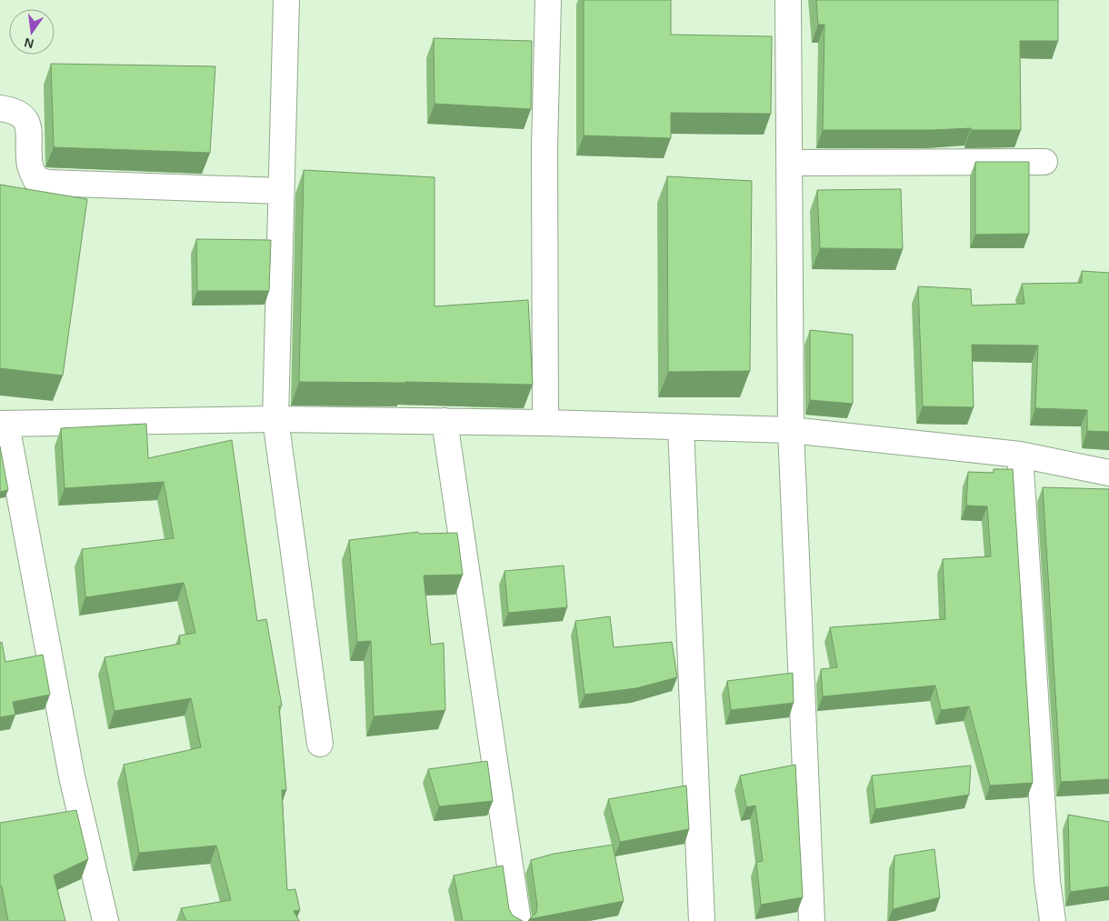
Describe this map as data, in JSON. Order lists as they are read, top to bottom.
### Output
{
  "north": "bottom"
}
